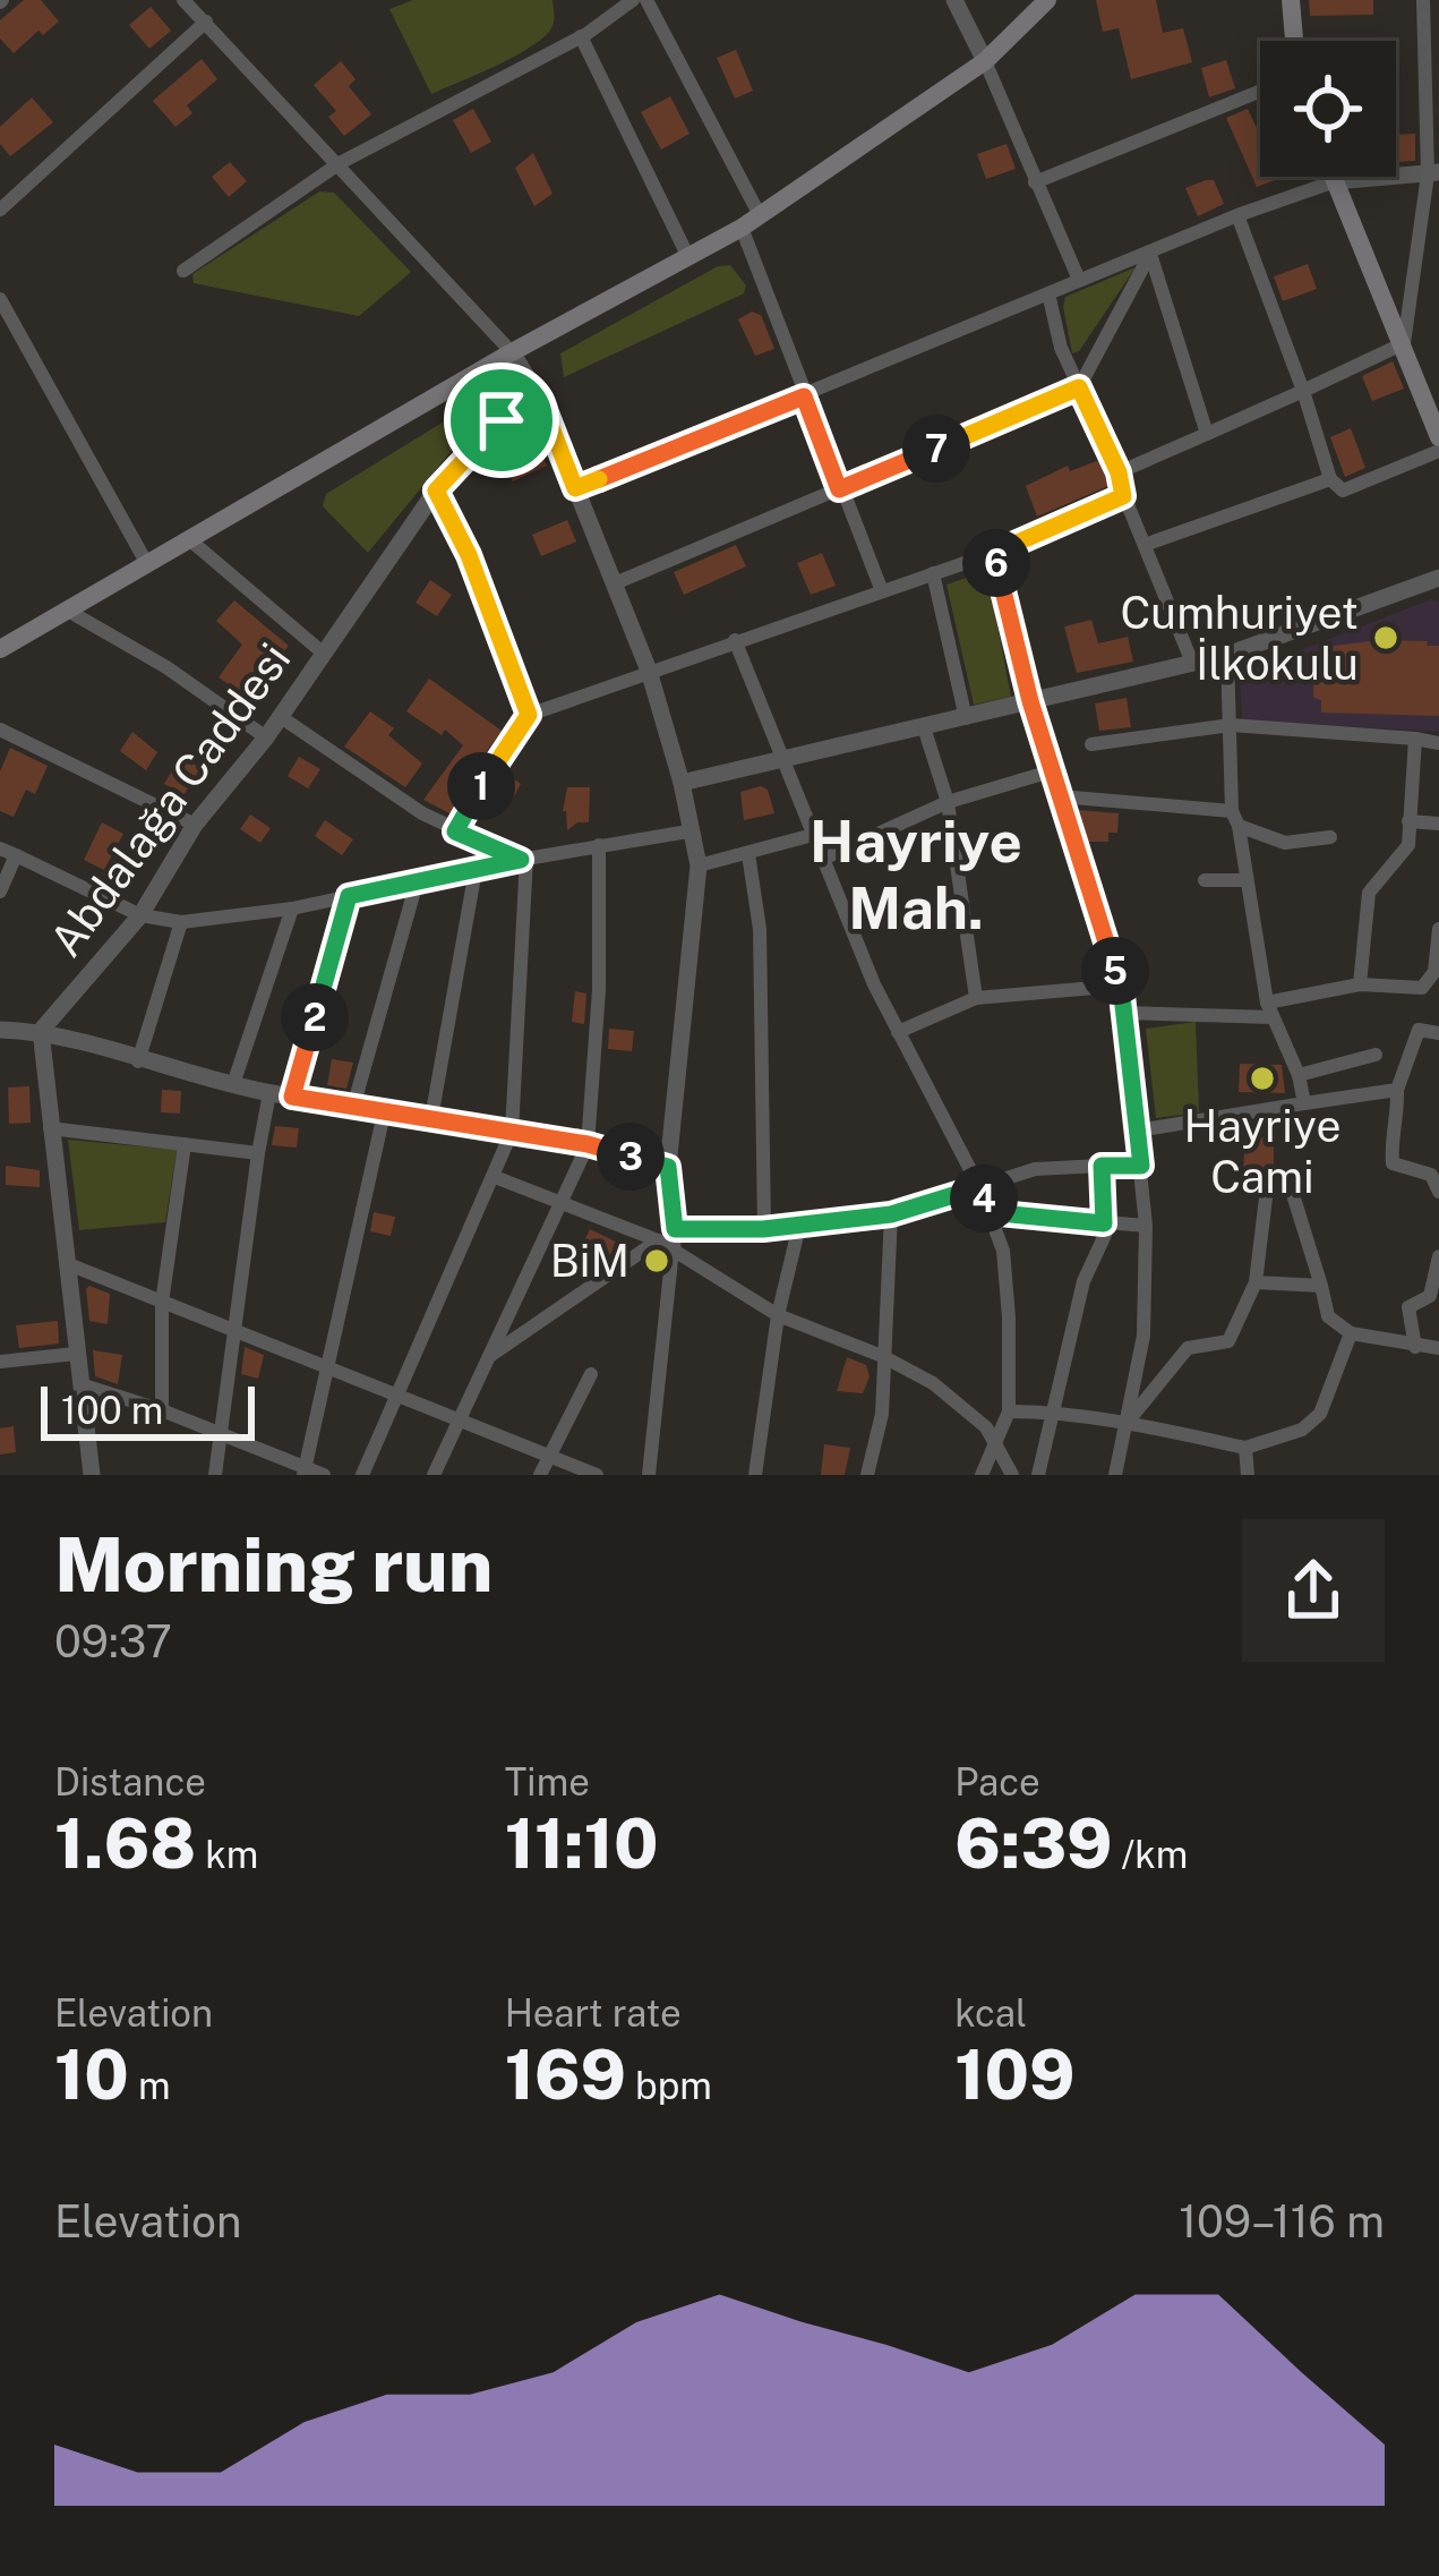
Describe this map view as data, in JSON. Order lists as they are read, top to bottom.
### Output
{
  "streets": {
    "street": ["Abdalağa Caddesi"]
  },
  "districts": ["Hayriye Mah."],
  "places": ["Cumhuriyet İlkokulu", "Hayriye Cami", "BiM"],
  "scale_bar": "100 m",
  "page": {
    "pins": [
      "7",
      "6",
      "1",
      "5",
      "2",
      "3",
      "4"
    ],
    "scale": "100 m",
    "heading": ["Morning run", "09:37"],
    "stats": [
      ["Distance", "1.68 km"],
      ["Time", "11:10"],
      ["Pace", "6:39 /km"],
      ["Elevation", "10 m"],
      ["Heart rate", "169 bpm"],
      ["kcal", "109"]
    ],
    "chart": ["Elevation", "109–116 m"]
  }
}
